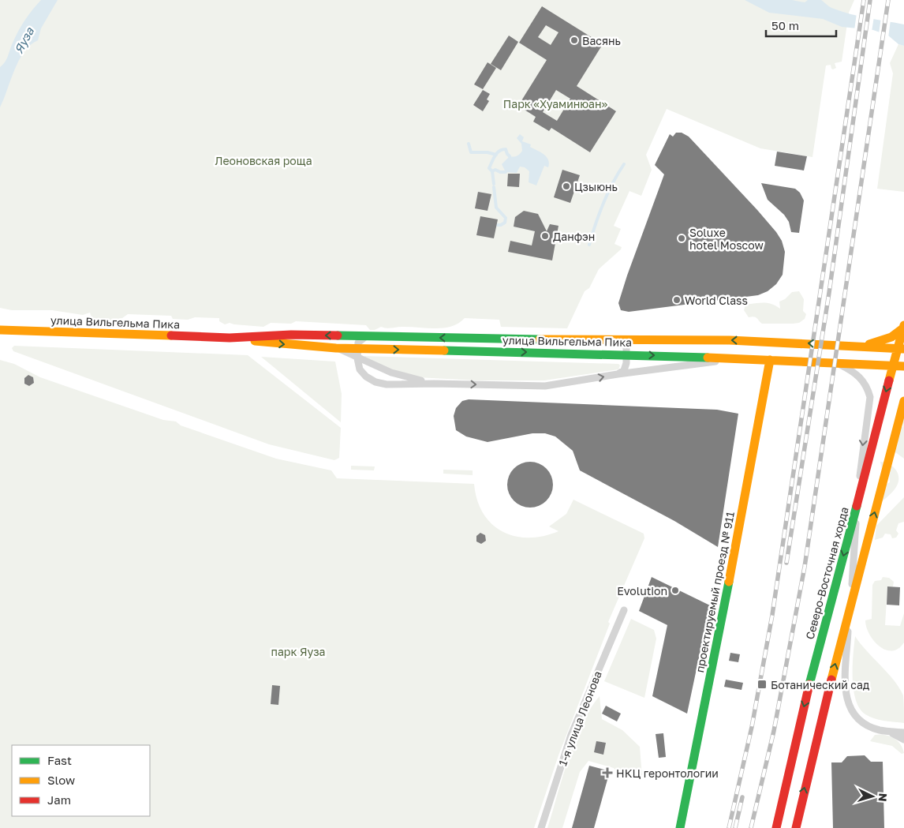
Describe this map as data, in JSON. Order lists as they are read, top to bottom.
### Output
{
  "streets": {
    "main road": ["улица Вильгельма Пика", "Северо-Восточная хорда", "проектируемый проезд № 911"],
    "street": ["1-я улица Леонова"]
  },
  "crossings": [
    ["улица Вильгельма Пика", "проектируемый проезд № 911"]
  ],
  "water": ["Яуза"],
  "parks": ["Парк «Хуаминюан»", "Леоновская роща", "парк Яуза"],
  "places": {
    "other": [
      "Васянь",
      "Цзыюнь",
      "Данфэн",
      "Soluxe hotel Moscow",
      "World Class",
      "Evolution"
    ],
    "transit": ["Ботанический сад"],
    "health": ["НКЦ геронтологии"]
  },
  "legend": ["Fast", "Slow", "Jam"],
  "scale_bar": "50 m",
  "north": "right"
}
